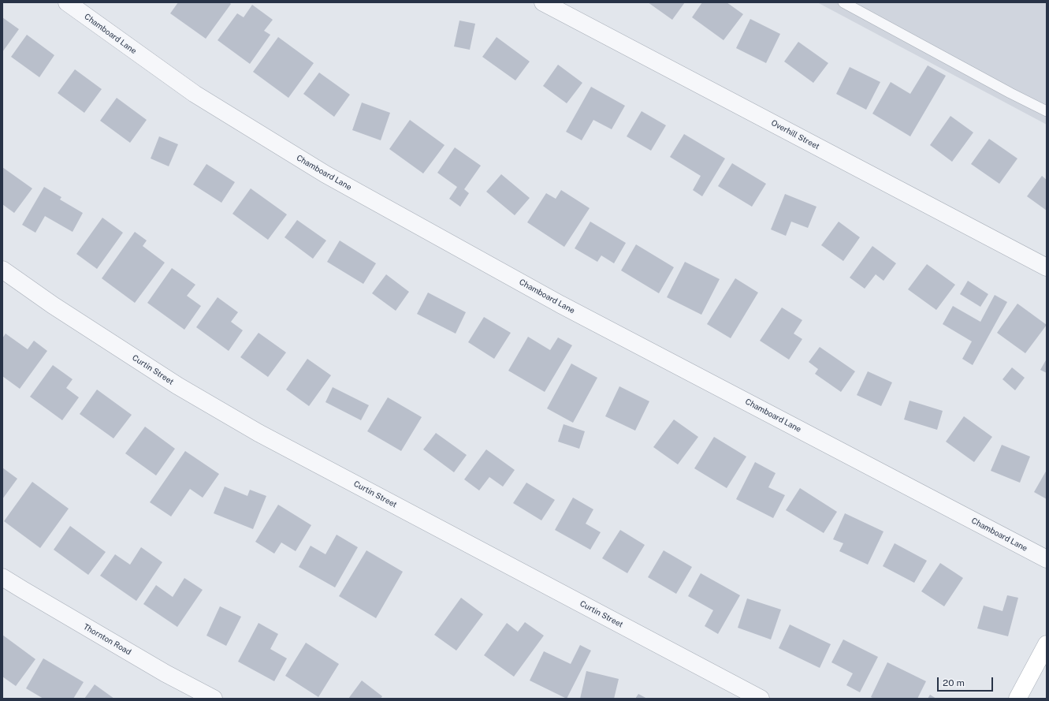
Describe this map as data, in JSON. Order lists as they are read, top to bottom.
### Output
{
  "streets": {
    "street": [
      "Chamboard Lane",
      "Overhill Street",
      "Curtin Street",
      "Thornton Road"
    ]
  },
  "scale_bar": "20 m"
}
